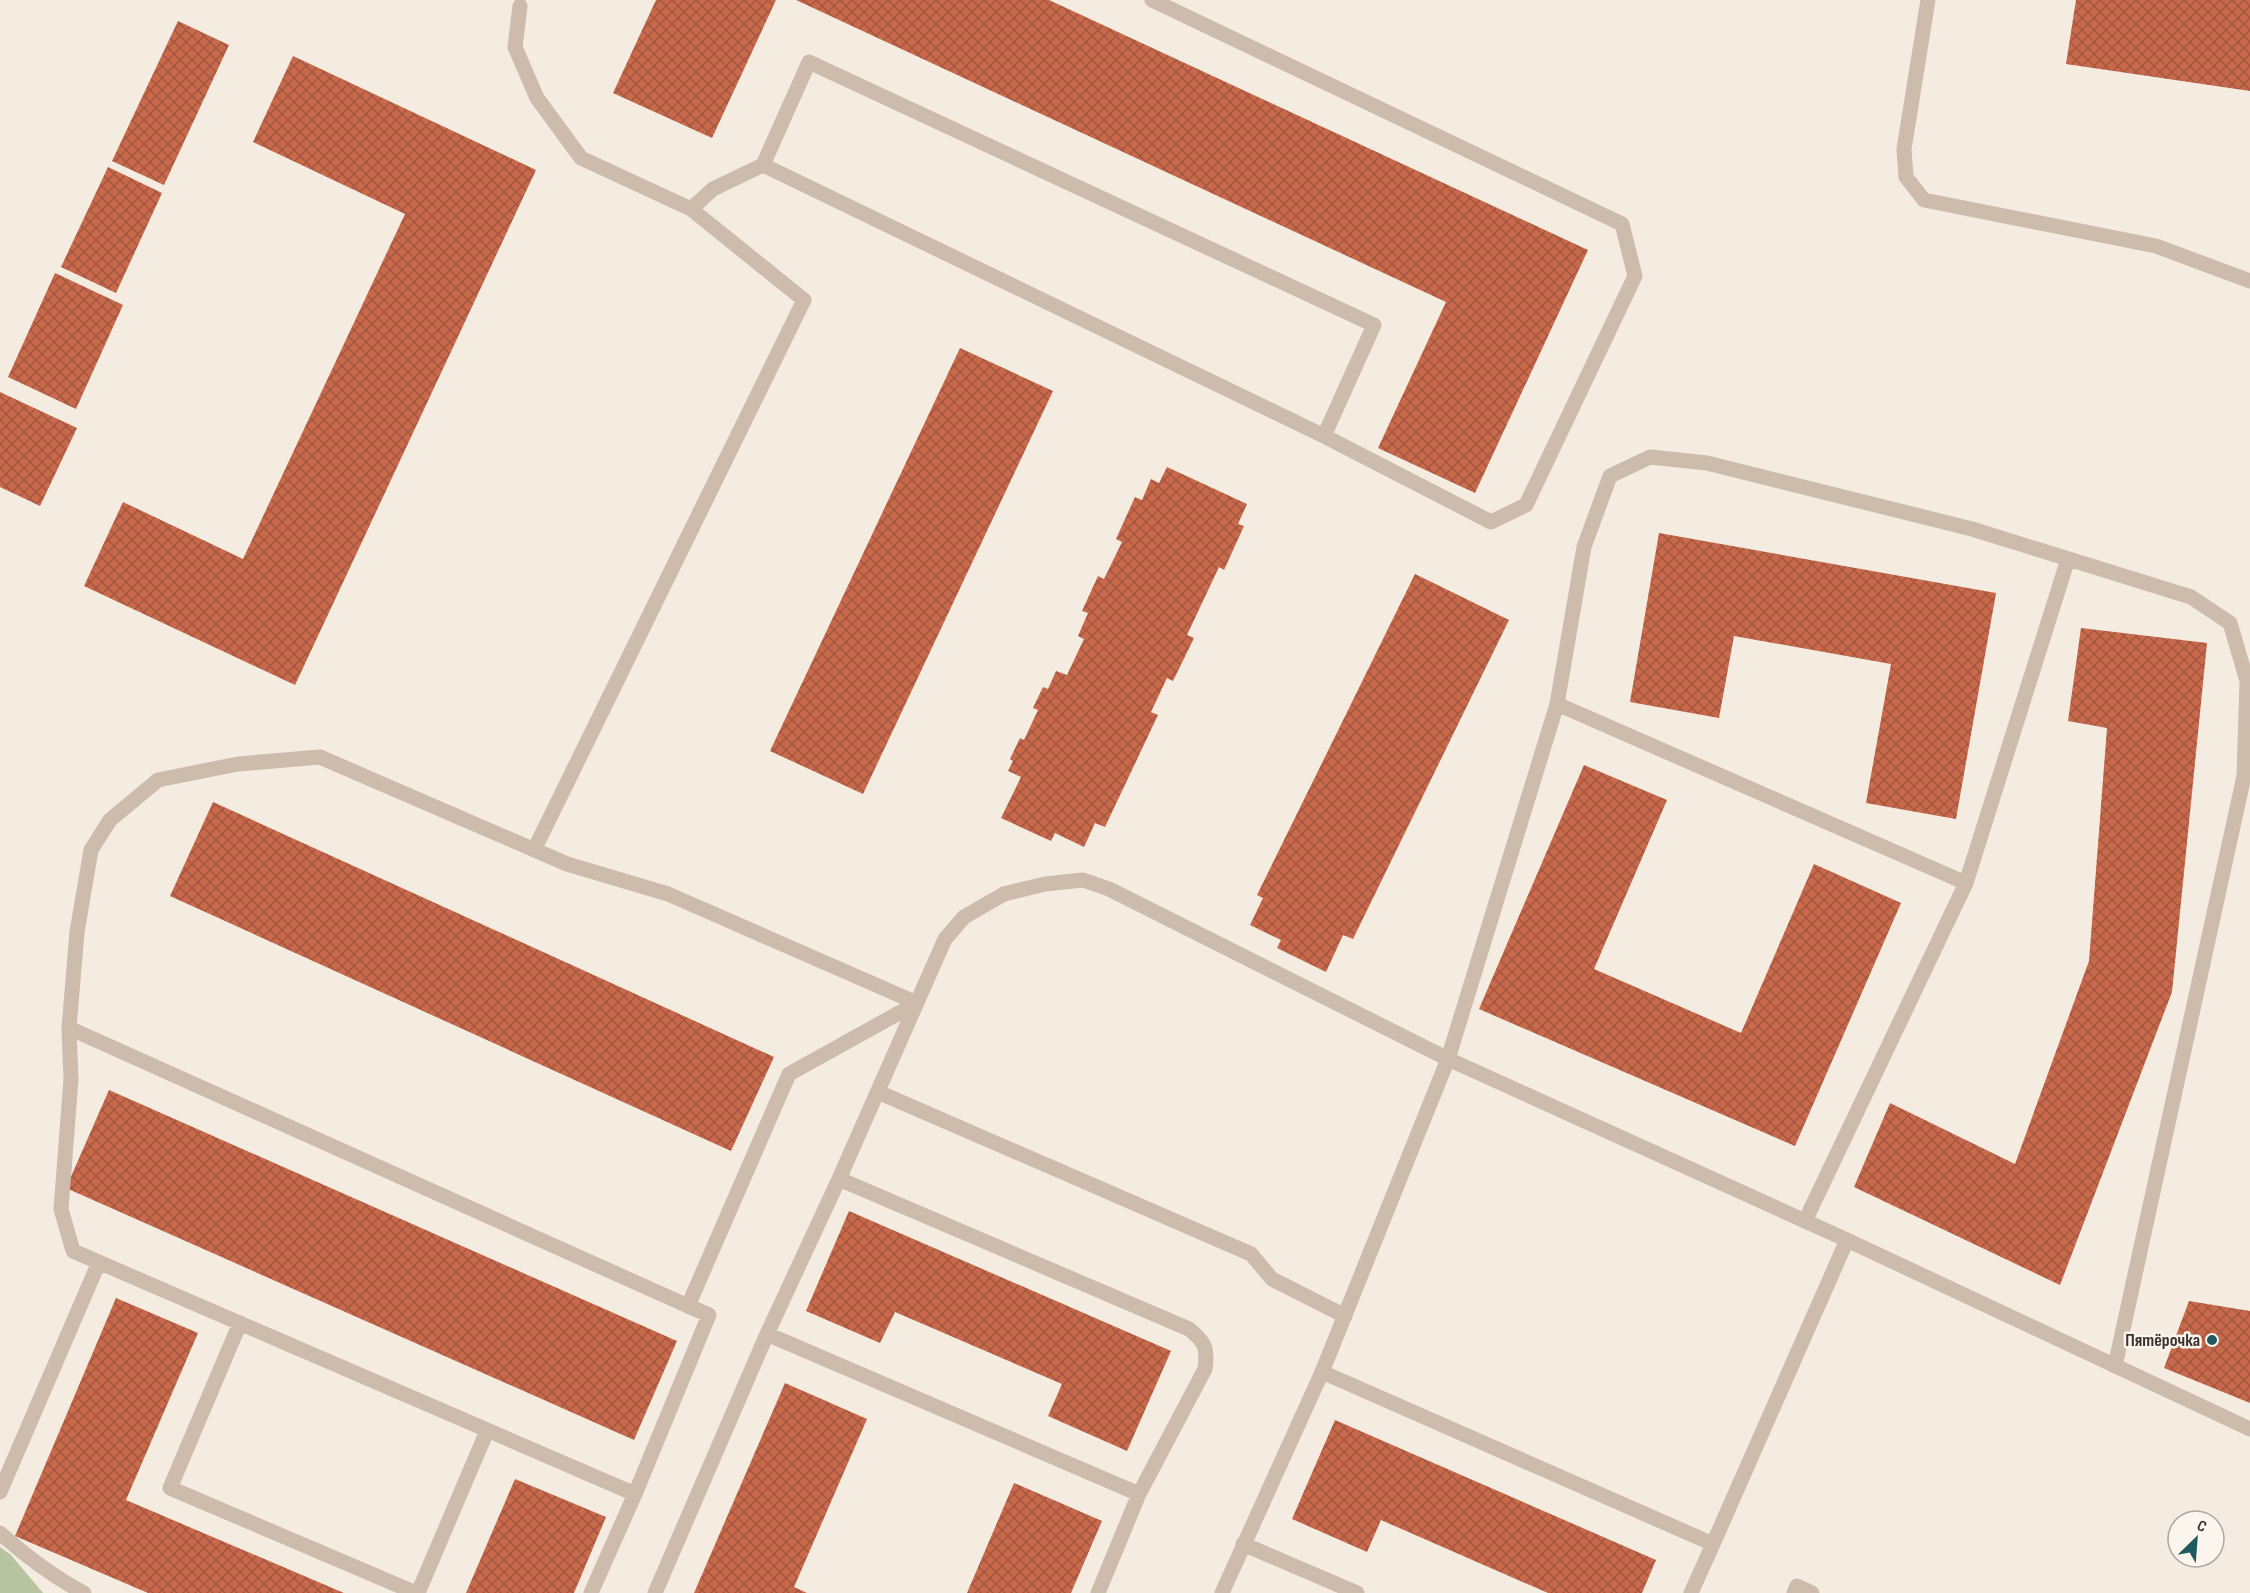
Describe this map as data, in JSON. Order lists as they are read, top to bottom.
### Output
{
  "places": ["Пятёрочка"],
  "north": "top right"
}
